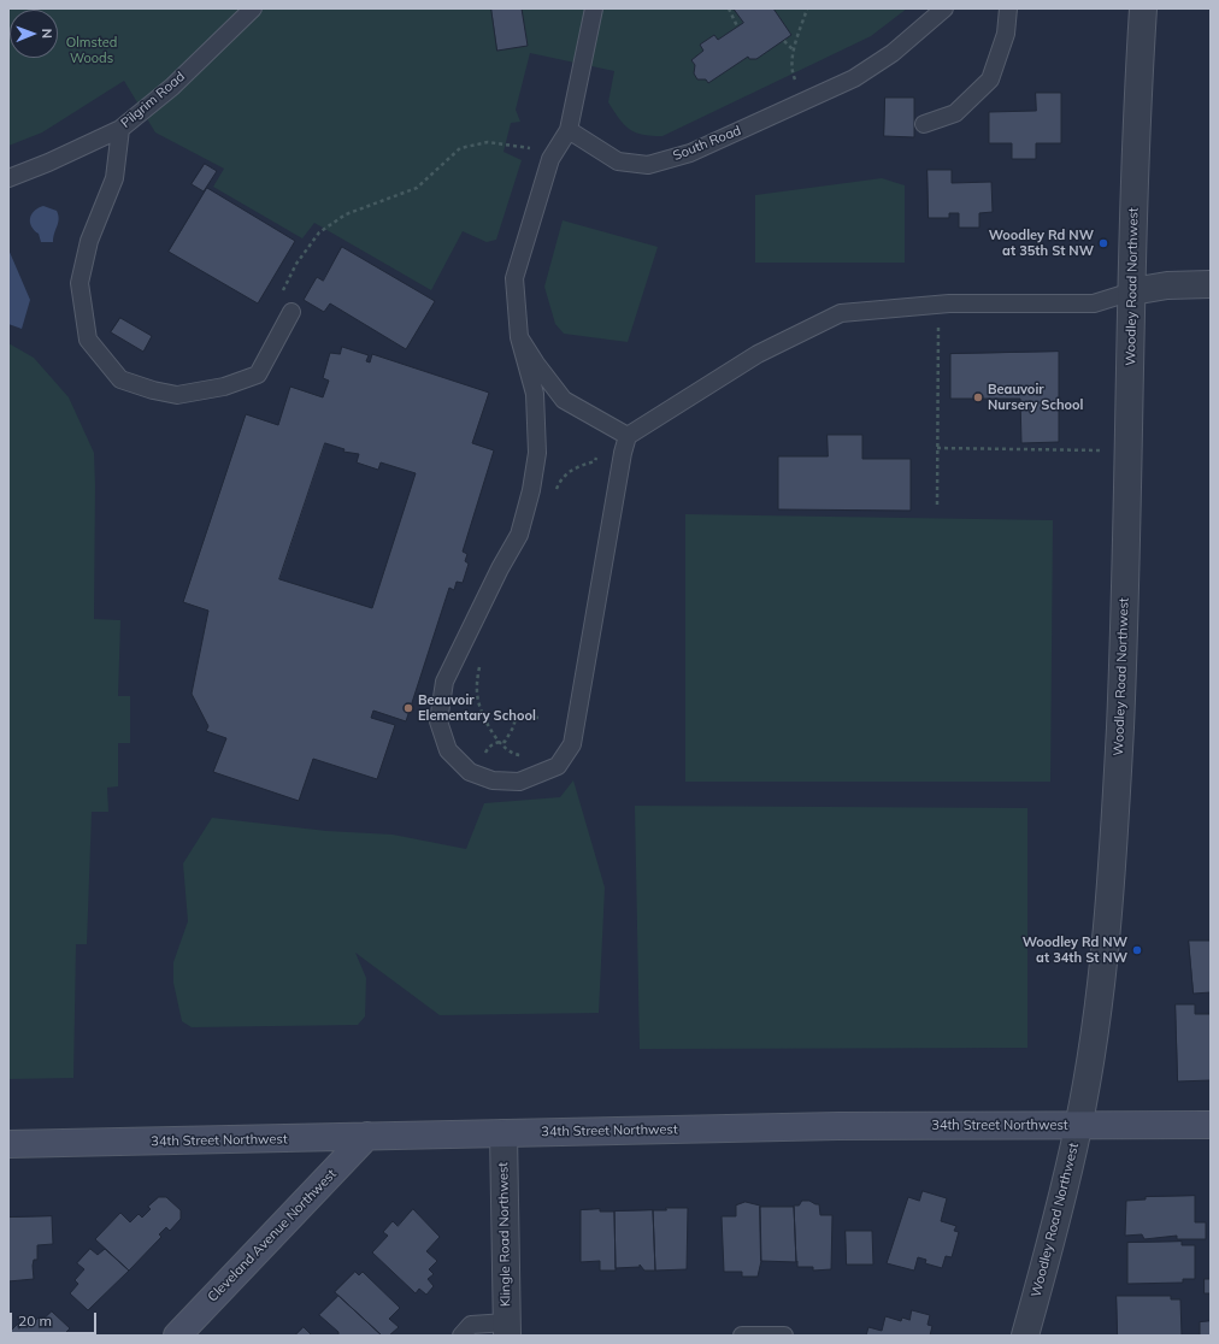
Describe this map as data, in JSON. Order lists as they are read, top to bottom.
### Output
{
  "streets": {
    "main road": ["34th Street Northwest", "Cleveland Avenue Northwest"],
    "street": ["Woodley Road Northwest", "Klingle Road Northwest"],
    "lane": ["Pilgrim Road", "South Road"]
  },
  "crossings": [
    ["Woodley Road Northwest", "34th Street Northwest"],
    ["34th Street Northwest", "Klingle Road Northwest"],
    ["34th Street Northwest", "Cleveland Avenue Northwest"]
  ],
  "parks": ["Olmsted Woods"],
  "places": [
    "Woodley Rd NW at 35th St NW",
    "Beauvoir Nursery School",
    "Beauvoir Elementary School",
    "Woodley Rd NW at 34th St NW"
  ],
  "scale_bar": "20 m",
  "north": "right"
}
